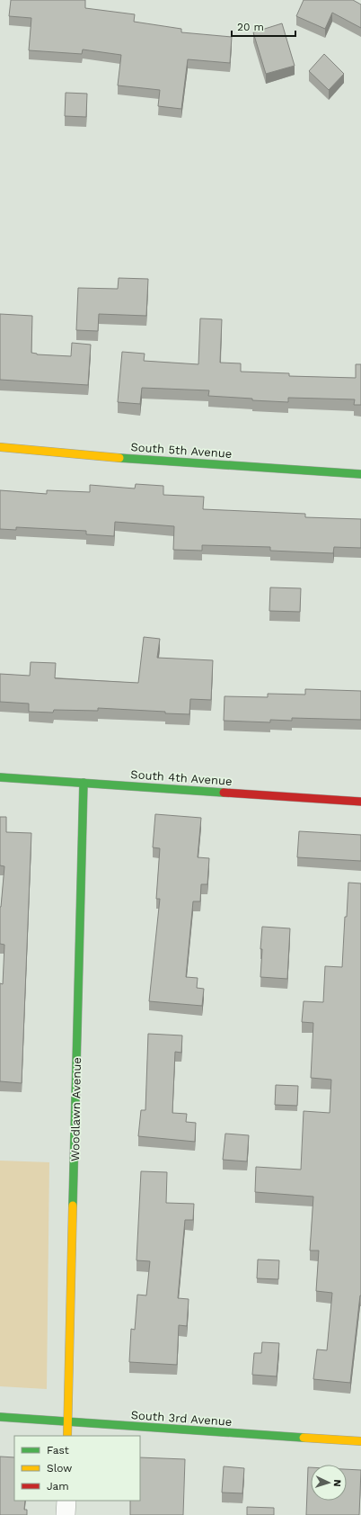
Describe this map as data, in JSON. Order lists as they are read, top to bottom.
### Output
{
  "streets": {
    "street": [
      "South 5th Avenue",
      "South 4th Avenue",
      "Woodlawn Avenue",
      "South 3rd Avenue"
    ]
  },
  "crossings": [
    ["South 4th Avenue", "Woodlawn Avenue"],
    ["Woodlawn Avenue", "South 3rd Avenue"]
  ],
  "legend": ["Fast", "Slow", "Jam"],
  "scale_bar": "20 m",
  "north": "right"
}
